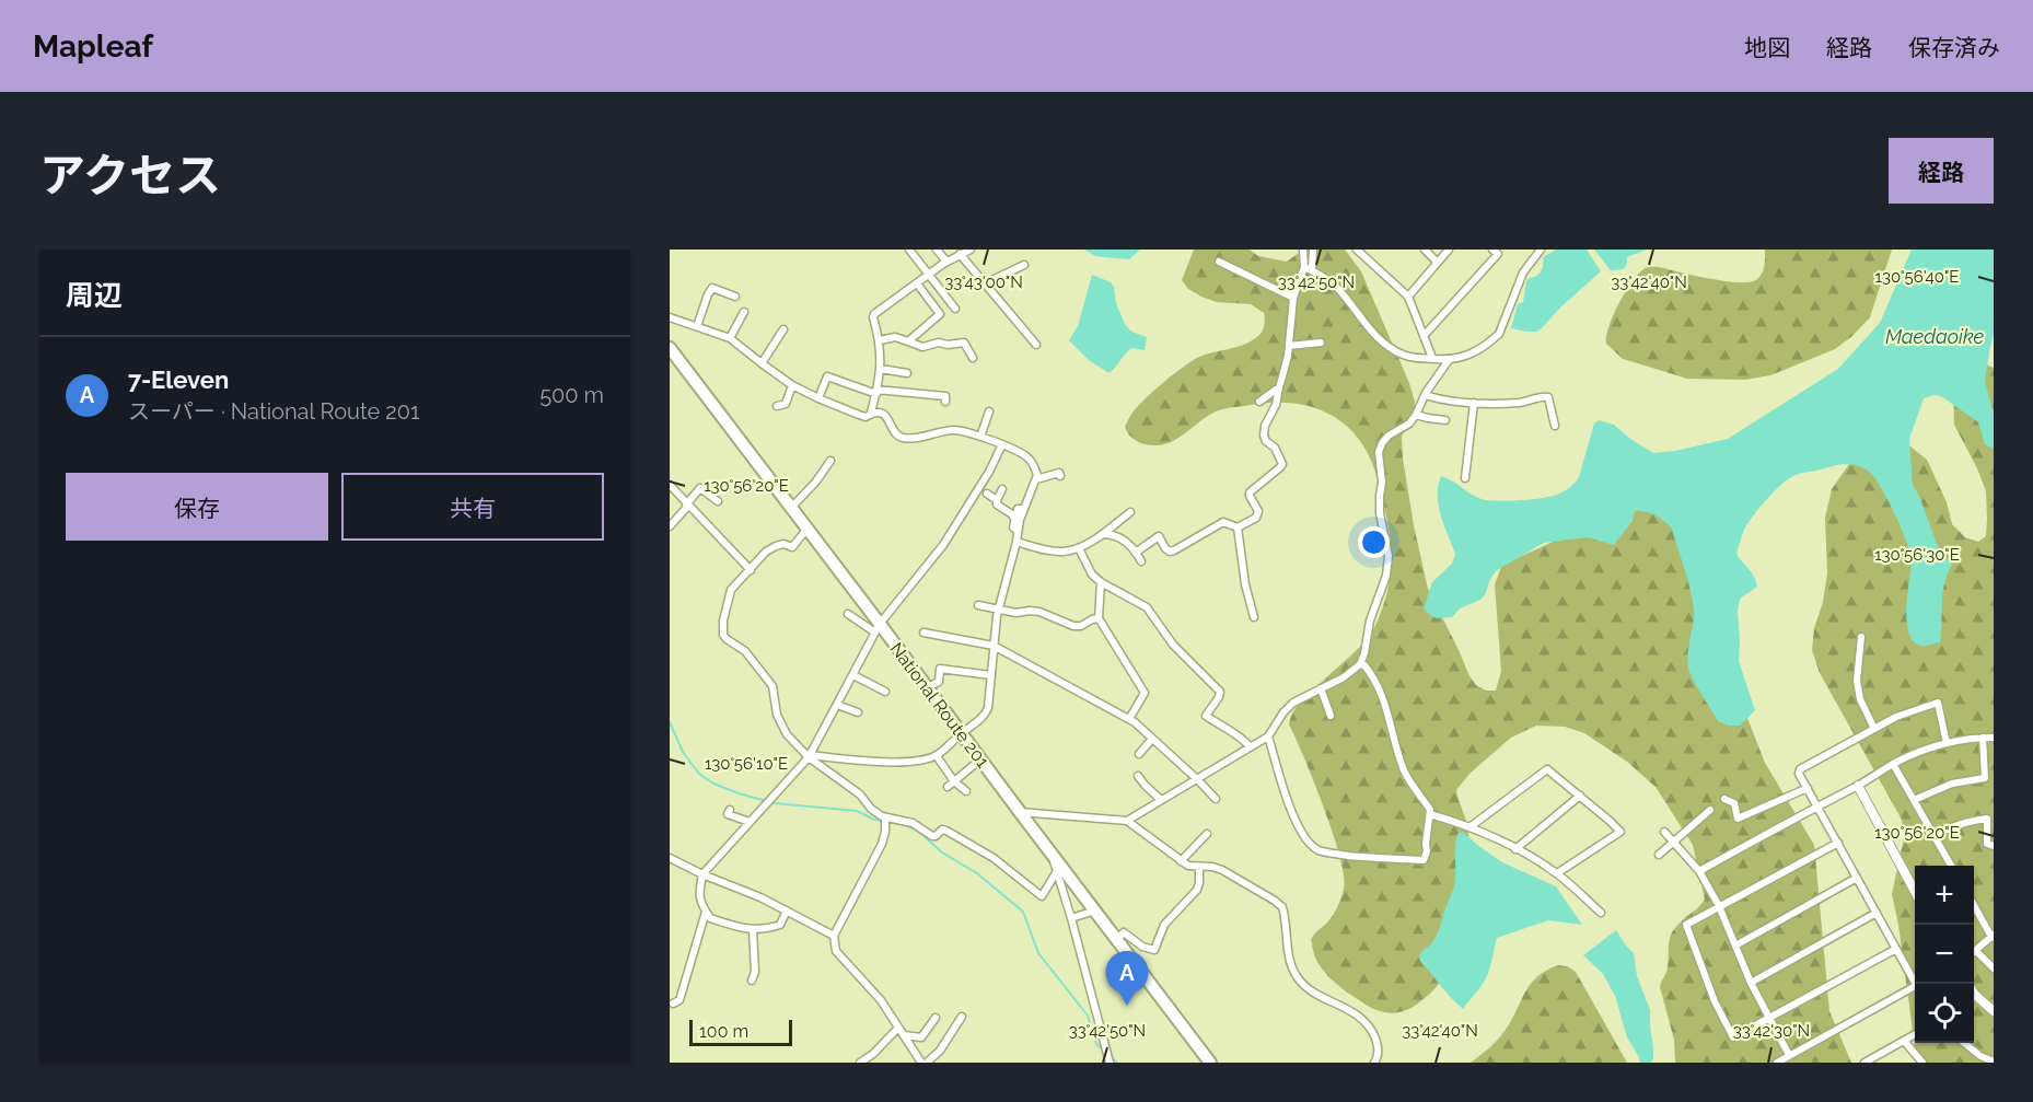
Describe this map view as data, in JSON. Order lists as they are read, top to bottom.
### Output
{
  "streets": {
    "highway": ["National Route 201"]
  },
  "water": ["Maedaoike"],
  "scale_bar": "100 m",
  "page": {
    "header": "Mapleaf",
    "nav": ["地図", "経路", "保存済み"],
    "title": "アクセス",
    "buttons": [
      "経路",
      ["保存", "共有"]
    ],
    "heading": "周辺",
    "list": [
      {
        "mark": "A",
        "name": "7-Eleven",
        "note": "スーパー · National Route 201",
        "value": "500 m"
      }
    ],
    "map_buttons": ["+", "−"],
    "pins": "A",
    "scale": "100 m"
  },
  "coordinates": [
    "130°56'40\"E",
    "33°43'00\"N",
    "33°42'50\"N",
    "33°42'40\"N",
    "130°56'20\"E",
    "130°56'30\"E",
    "130°56'10\"E",
    "33°42'30\"N"
  ]
}
